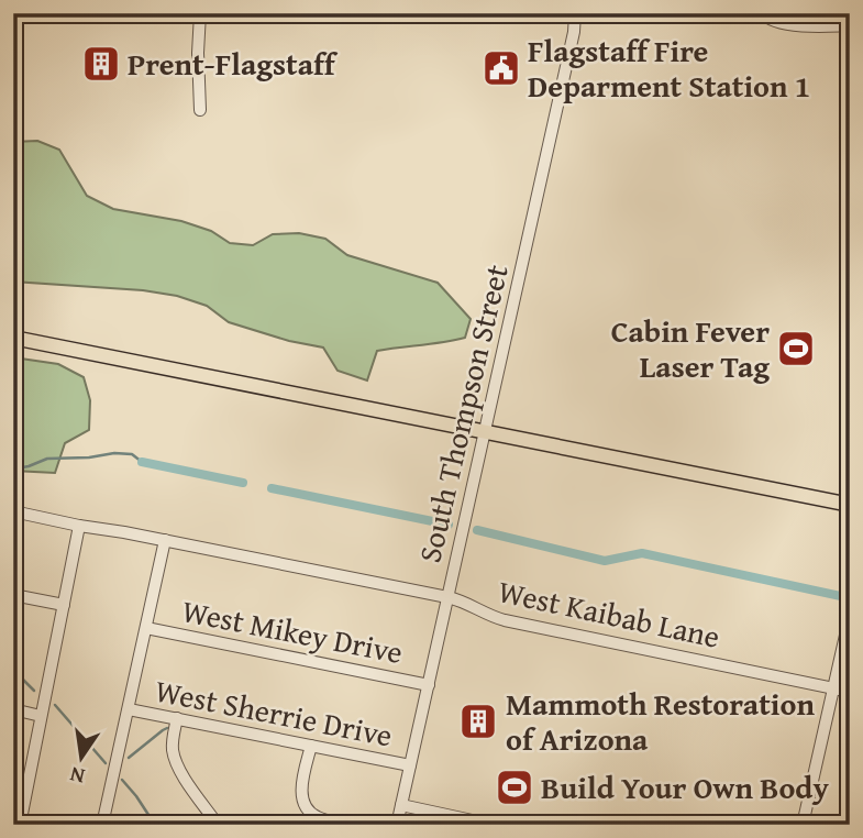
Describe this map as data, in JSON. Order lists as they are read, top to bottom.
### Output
{
  "streets": {
    "street": [
      "South Thompson Street",
      "West Kaibab Lane",
      "West Mikey Drive",
      "West Sherrie Drive"
    ]
  },
  "crossings": [
    ["South Thompson Street", "West Kaibab Lane"],
    ["South Thompson Street", "West Mikey Drive"],
    ["South Thompson Street", "West Sherrie Drive"]
  ],
  "places": {
    "building": ["Prent-Flagstaff", "Mammoth Restoration of Arizona"],
    "public building": ["Flagstaff Fire Deparment Station 1"],
    "sports": ["Cabin Fever Laser Tag", "Build Your Own Body"]
  },
  "north": "bottom"
}
